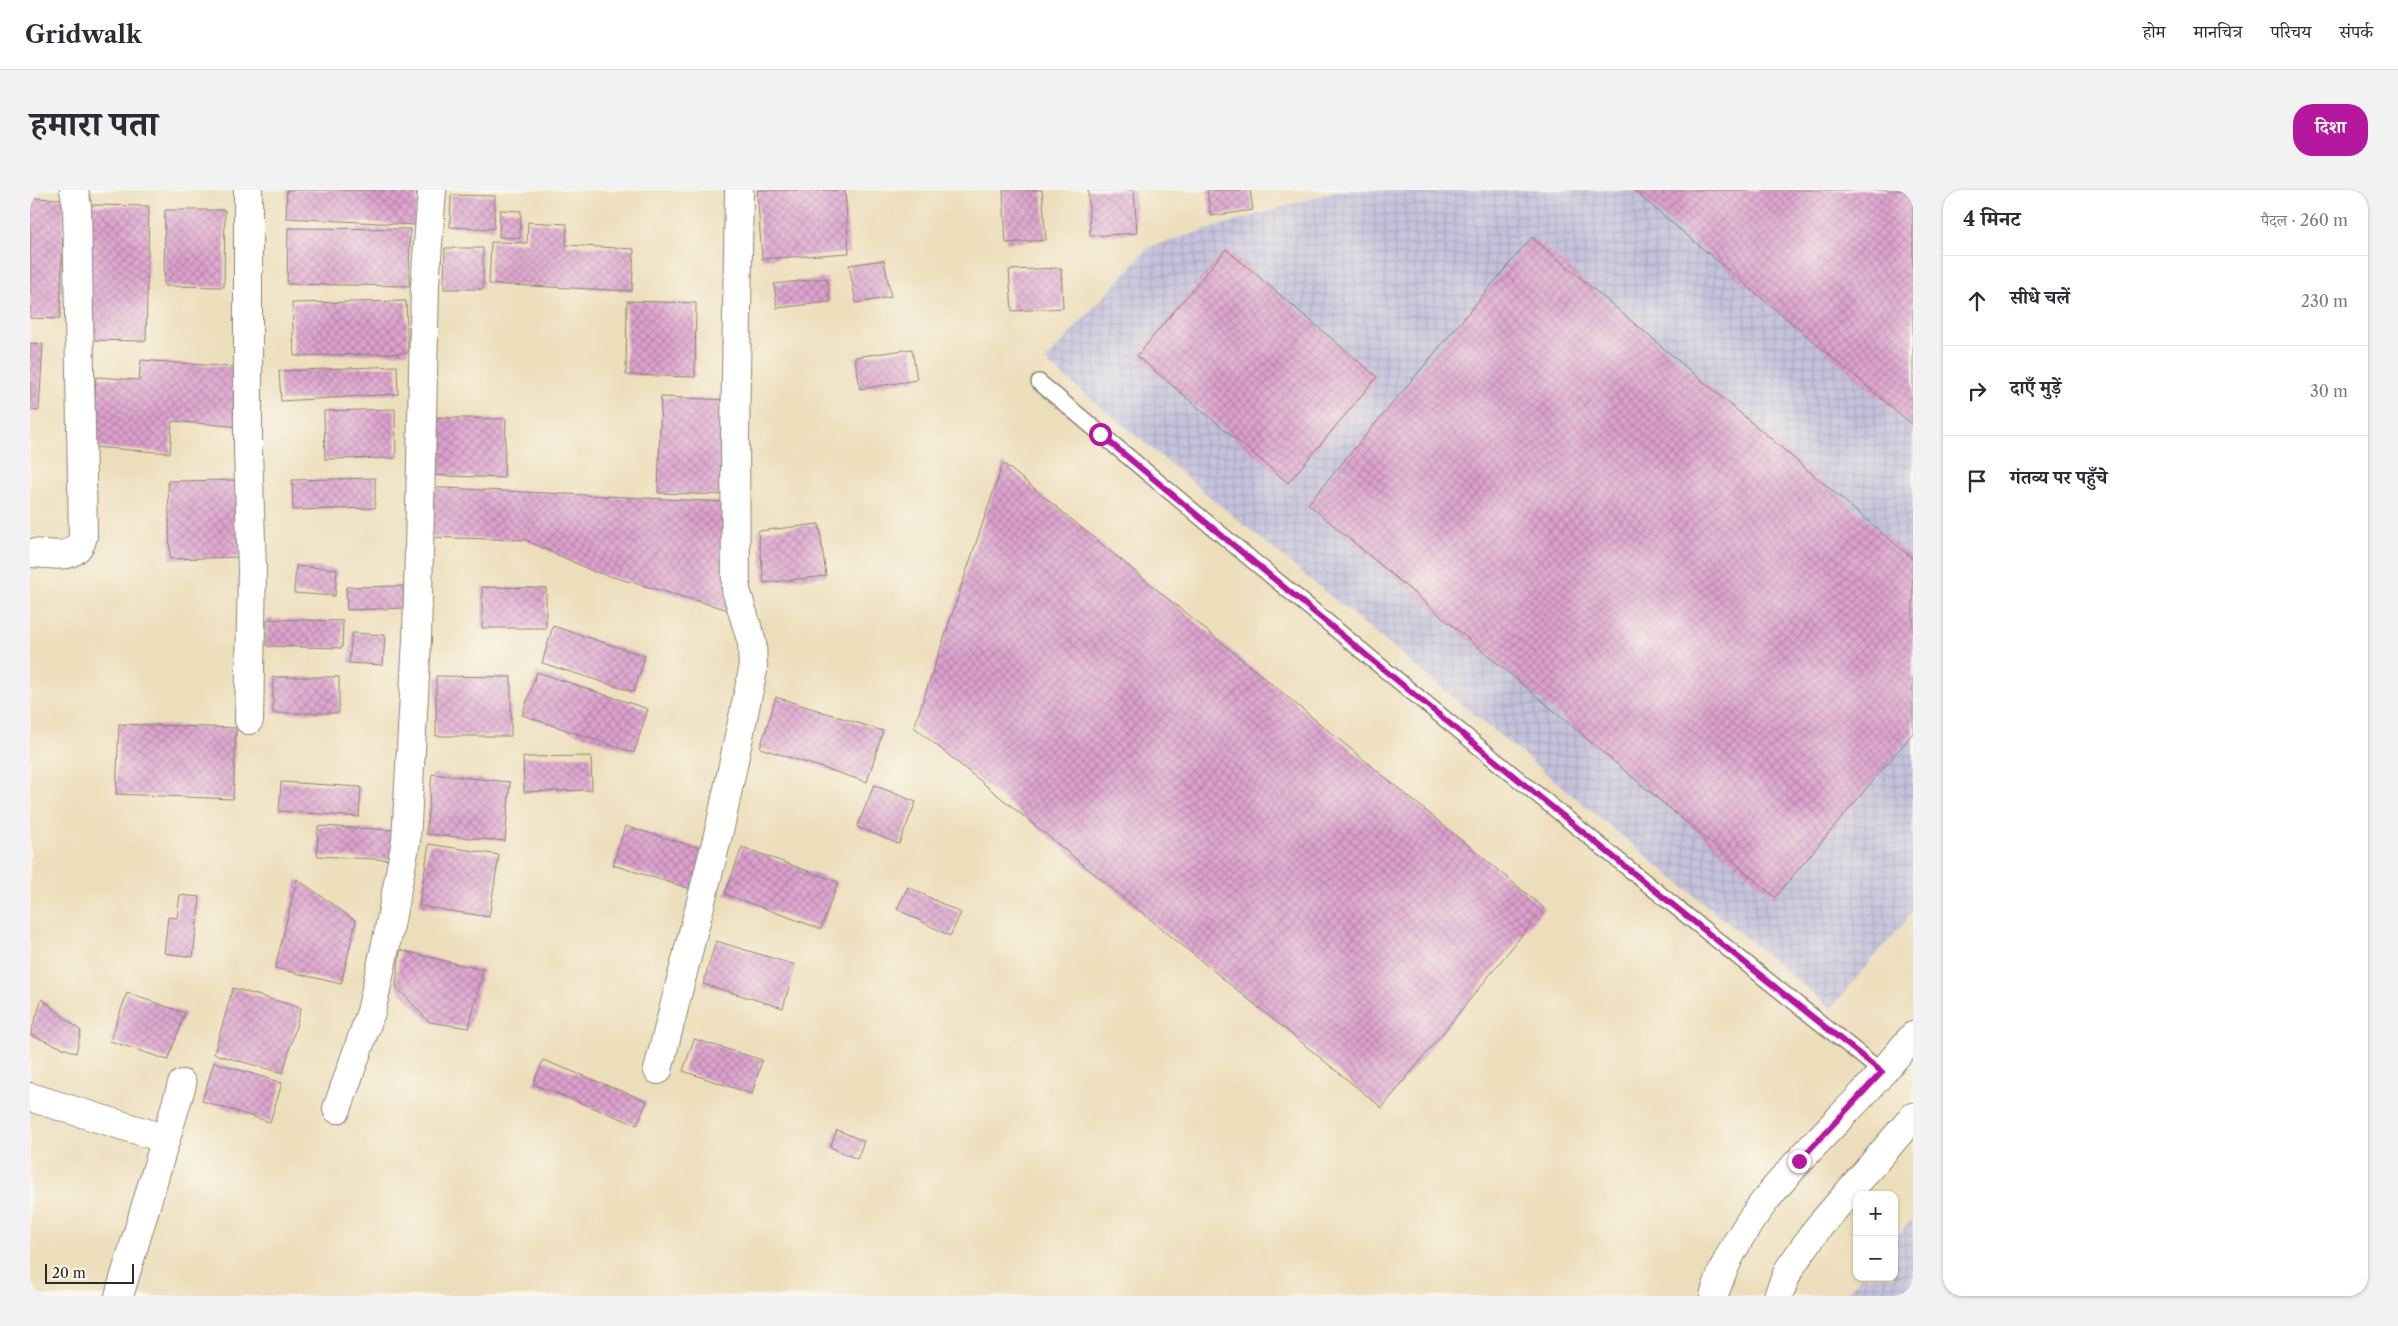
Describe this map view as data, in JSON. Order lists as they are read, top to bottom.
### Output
{
  "scale_bar": "20 m",
  "page": {
    "header": "Gridwalk",
    "nav": [
      "होम",
      "मानचित्र",
      "परिचय",
      "संपर्क"
    ],
    "title": "हमारा पता",
    "buttons": "दिशा",
    "heading": ["4 मिनट", "पैदल · 260 m"],
    "list": [
      ["सीधे चलें", "230 m"],
      ["दाएँ मुड़ें", "30 m"],
      "गंतव्य पर पहुँचे"
    ],
    "map_buttons": ["+", "−"],
    "scale": "20 m"
  }
}
